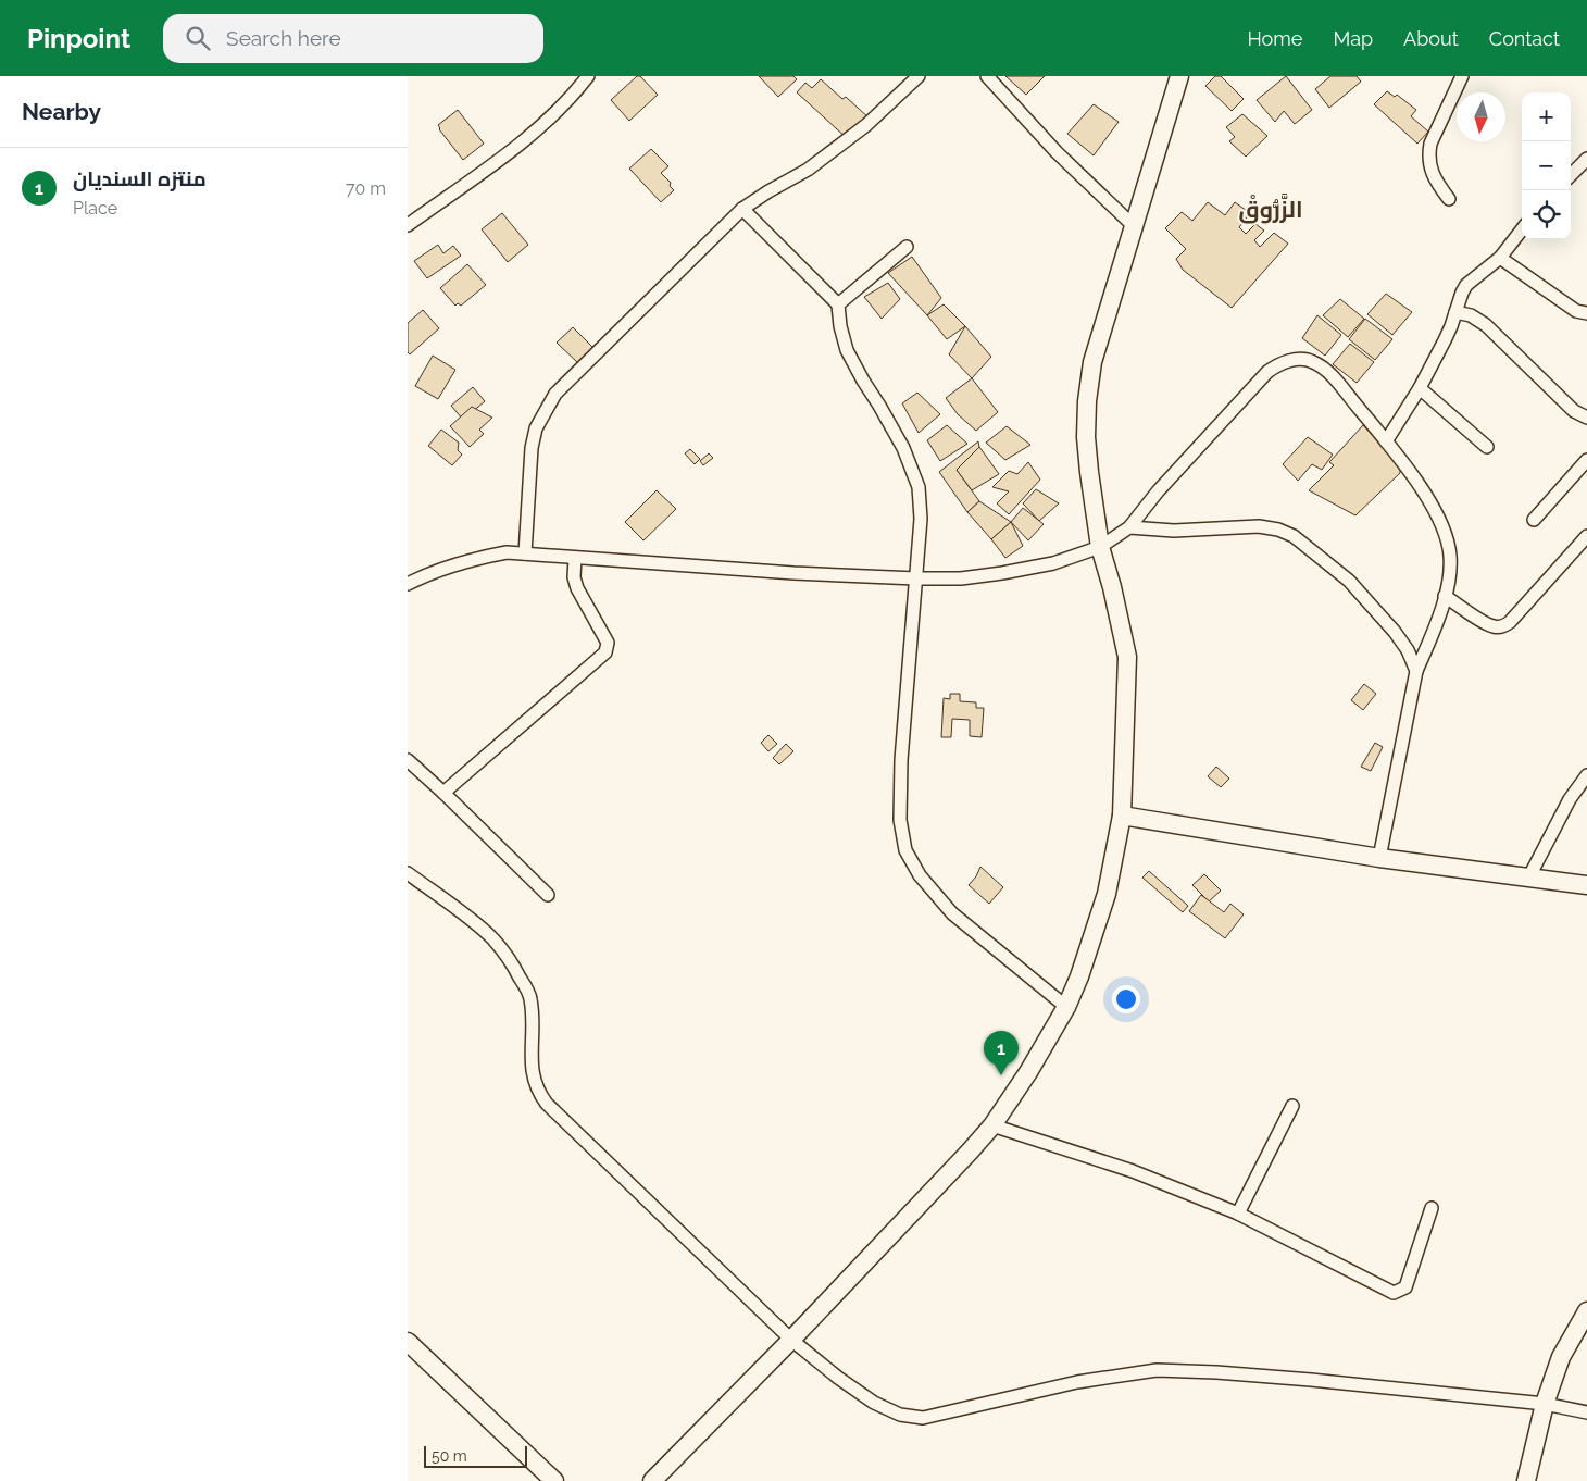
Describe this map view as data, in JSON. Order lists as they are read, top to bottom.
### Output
{
  "districts": ["الزَّرُّوقْ"],
  "scale_bar": "50 m",
  "north": "bottom",
  "page": {
    "header": "Pinpoint",
    "search": "Search here",
    "nav": [
      "Home",
      "Map",
      "About",
      "Contact"
    ],
    "heading": "Nearby",
    "map_buttons": ["+", "−"],
    "list": [
      {
        "mark": "1",
        "name": "منتزه السنديان",
        "note": "Place",
        "value": "70 m"
      }
    ],
    "pins": "1",
    "scale": "50 m"
  }
}
